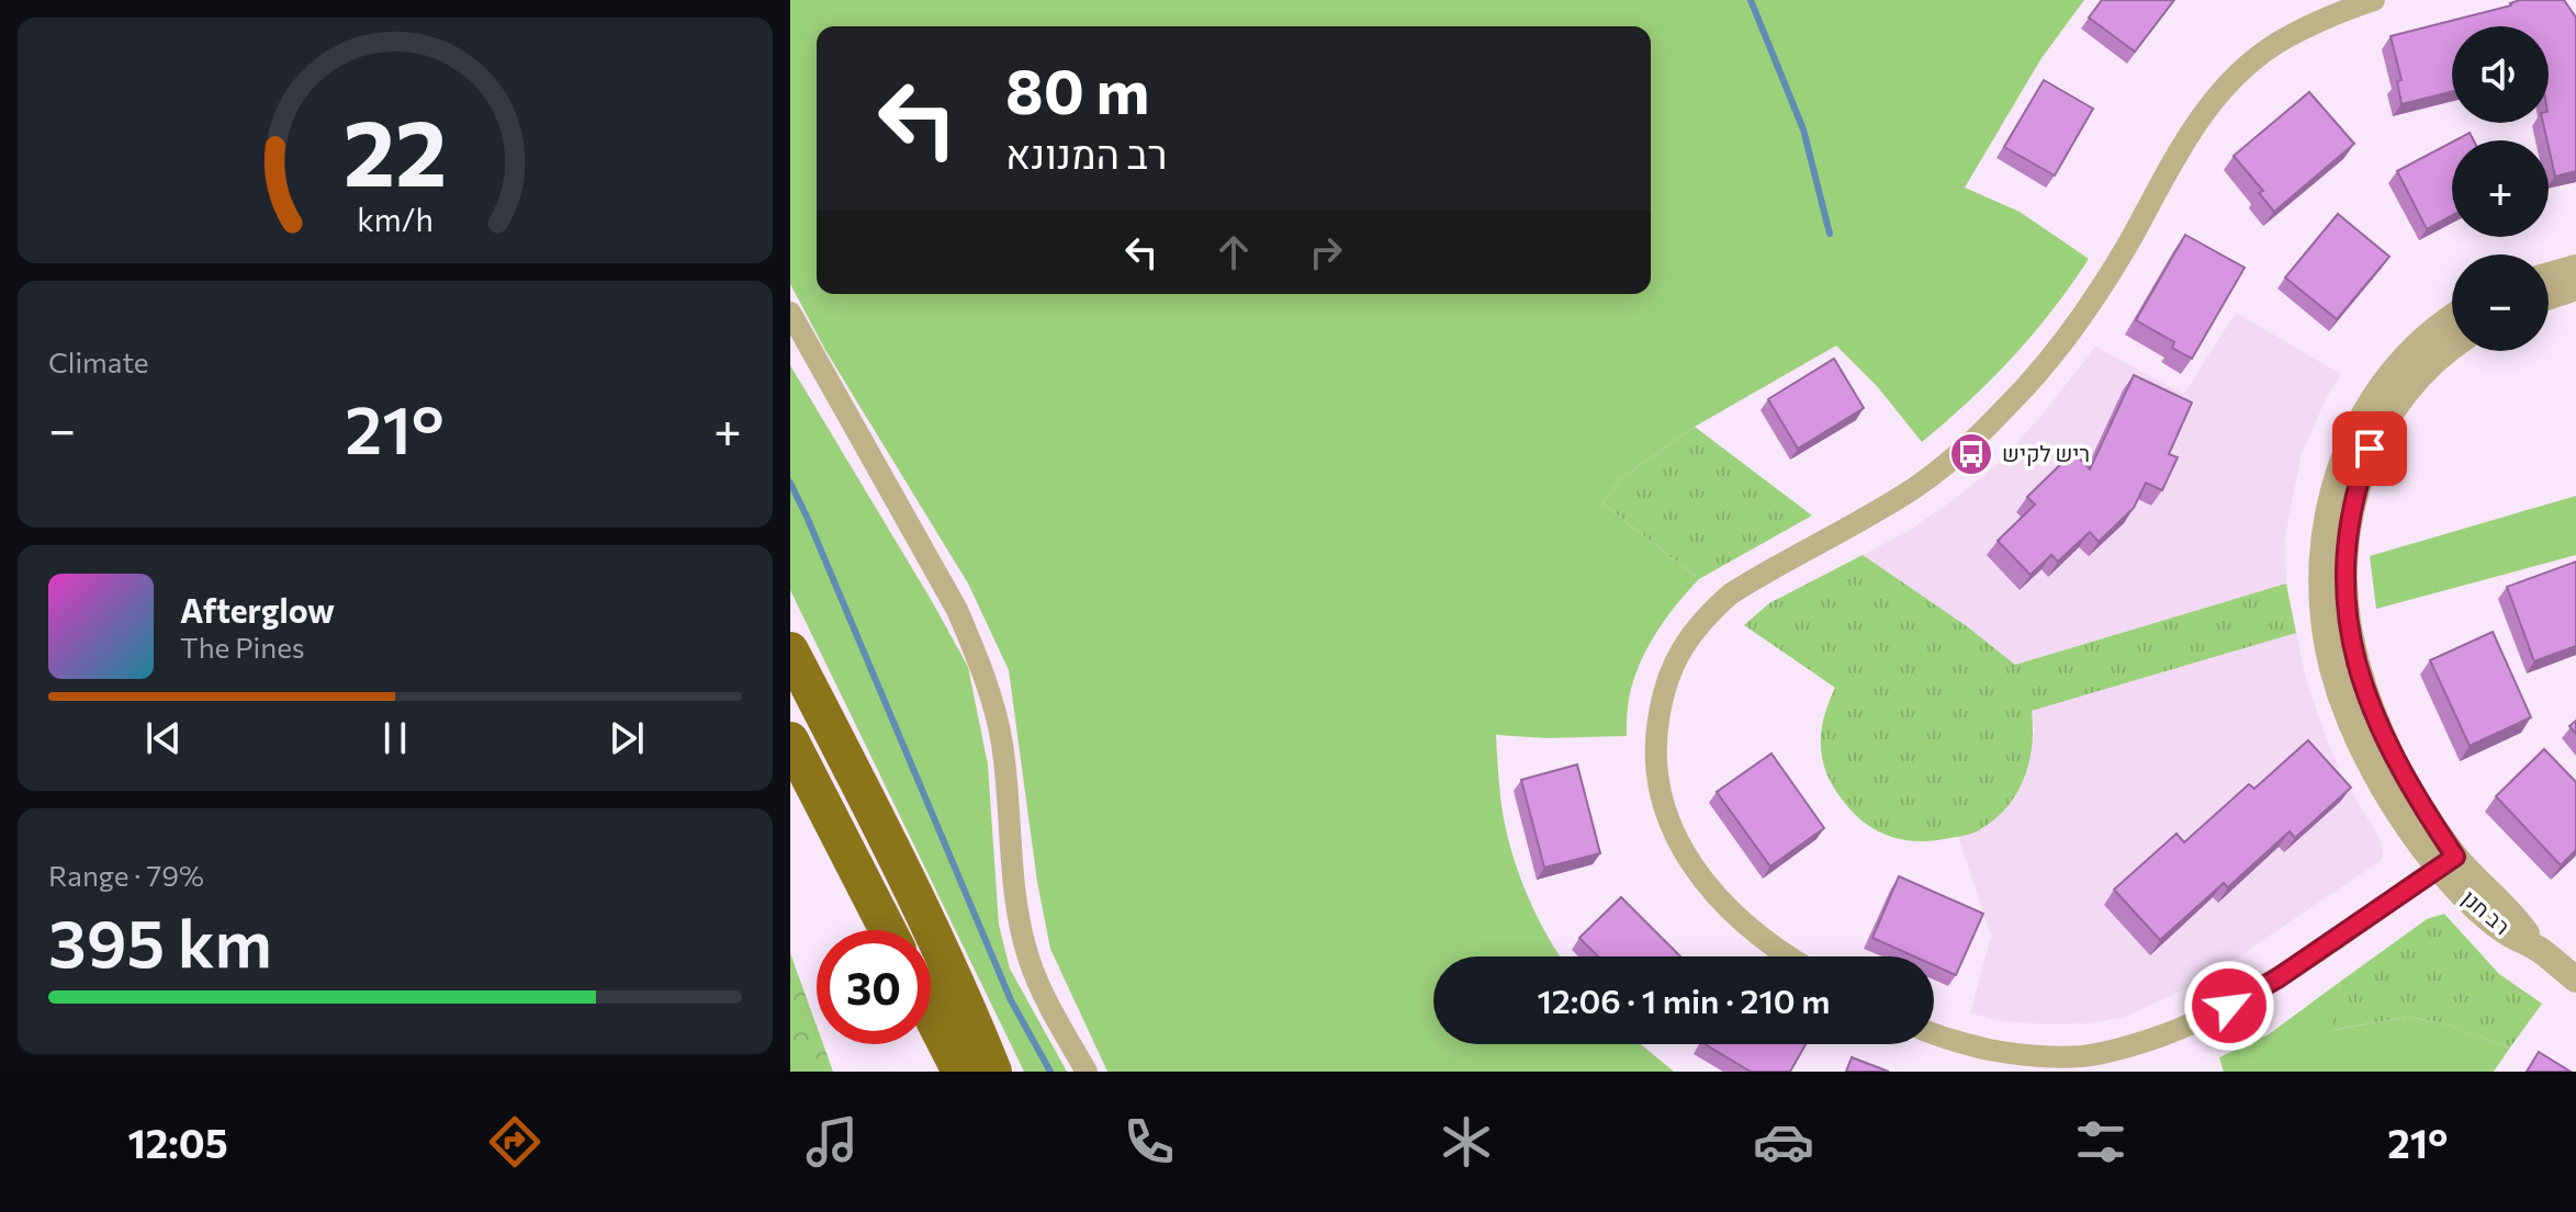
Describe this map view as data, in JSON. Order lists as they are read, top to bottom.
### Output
{
  "streets": {
    "street": ["רב חנן"]
  },
  "places": {
    "bus stop": ["ריש לקיש"]
  },
  "page": {
    "map_buttons": ["+", "−"],
    "turn": ["80 m", "רב המנונא"],
    "tile": [
      "Climate",
      ["Range · 79%", "395 km"]
    ],
    "heat": ["−", "21°", "+"],
    "song": ["Afterglow", "The Pines"],
    "limit": "30",
    "trip": "12:06 · 1 min · 210 m",
    "tabs": ["12:05", "21°"],
    "gauge": ["22", "km/h"]
  }
}
